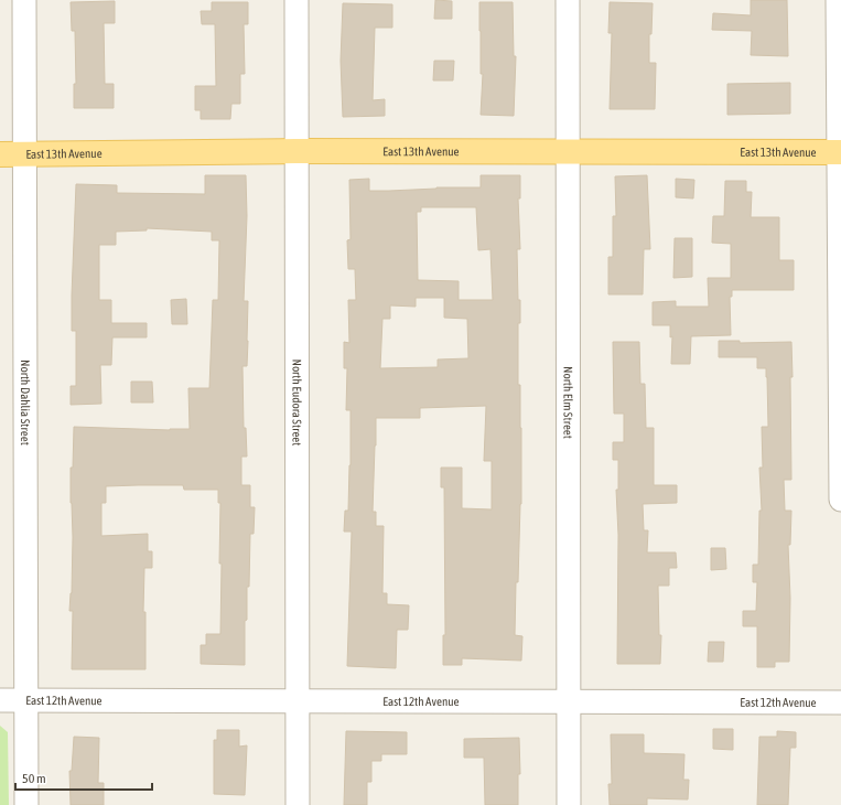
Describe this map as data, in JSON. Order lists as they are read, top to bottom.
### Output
{
  "streets": {
    "main road": ["East 13th Avenue"],
    "street": [
      "North Dahlia Street",
      "North Eudora Street",
      "North Elm Street",
      "East 12th Avenue"
    ]
  },
  "crossings": [
    ["East 13th Avenue", "North Dahlia Street"],
    ["East 13th Avenue", "North Eudora Street"],
    ["East 13th Avenue", "North Elm Street"],
    ["North Dahlia Street", "East 12th Avenue"],
    ["North Eudora Street", "East 12th Avenue"],
    ["North Elm Street", "East 12th Avenue"]
  ],
  "scale_bar": "50 m"
}
